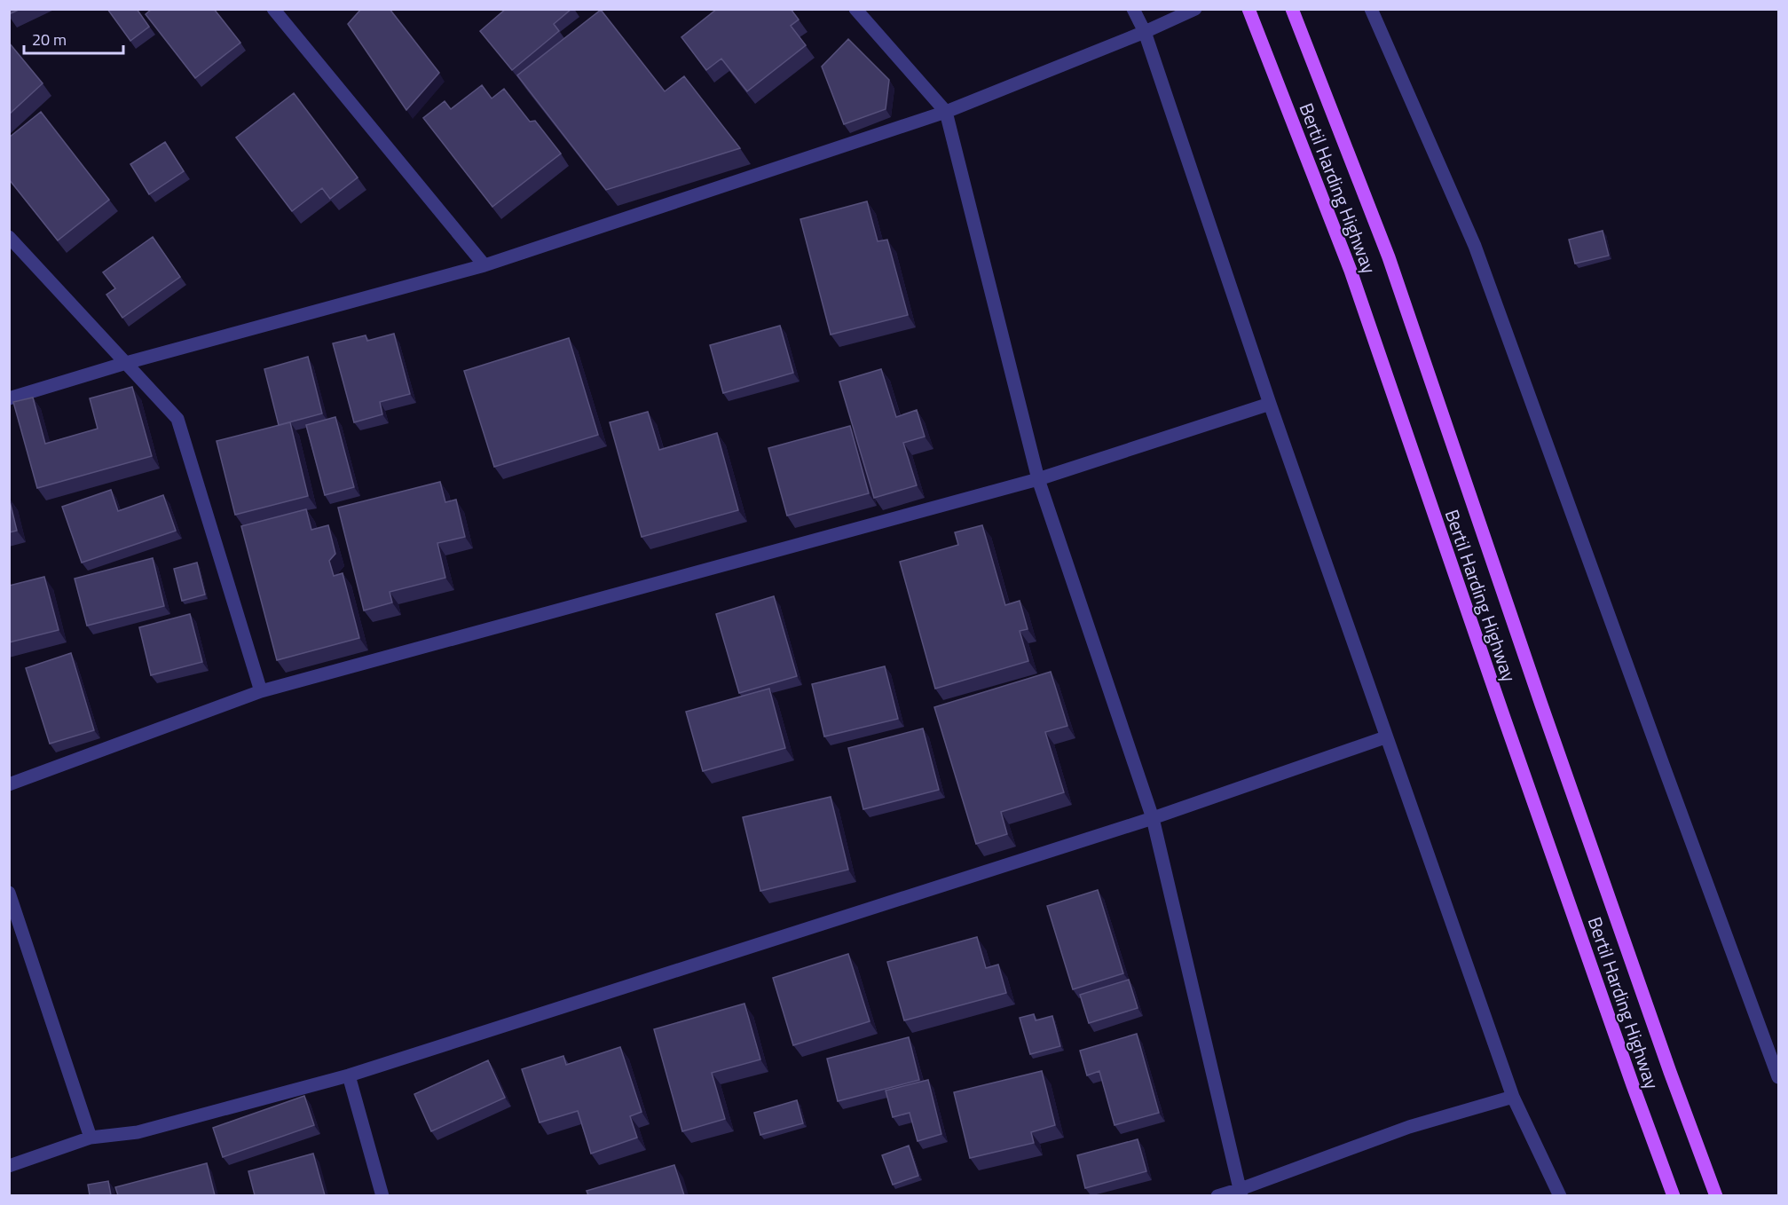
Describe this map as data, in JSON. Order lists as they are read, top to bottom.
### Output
{
  "streets": {
    "main road": ["Bertil Harding Highway"]
  },
  "scale_bar": "20 m"
}
